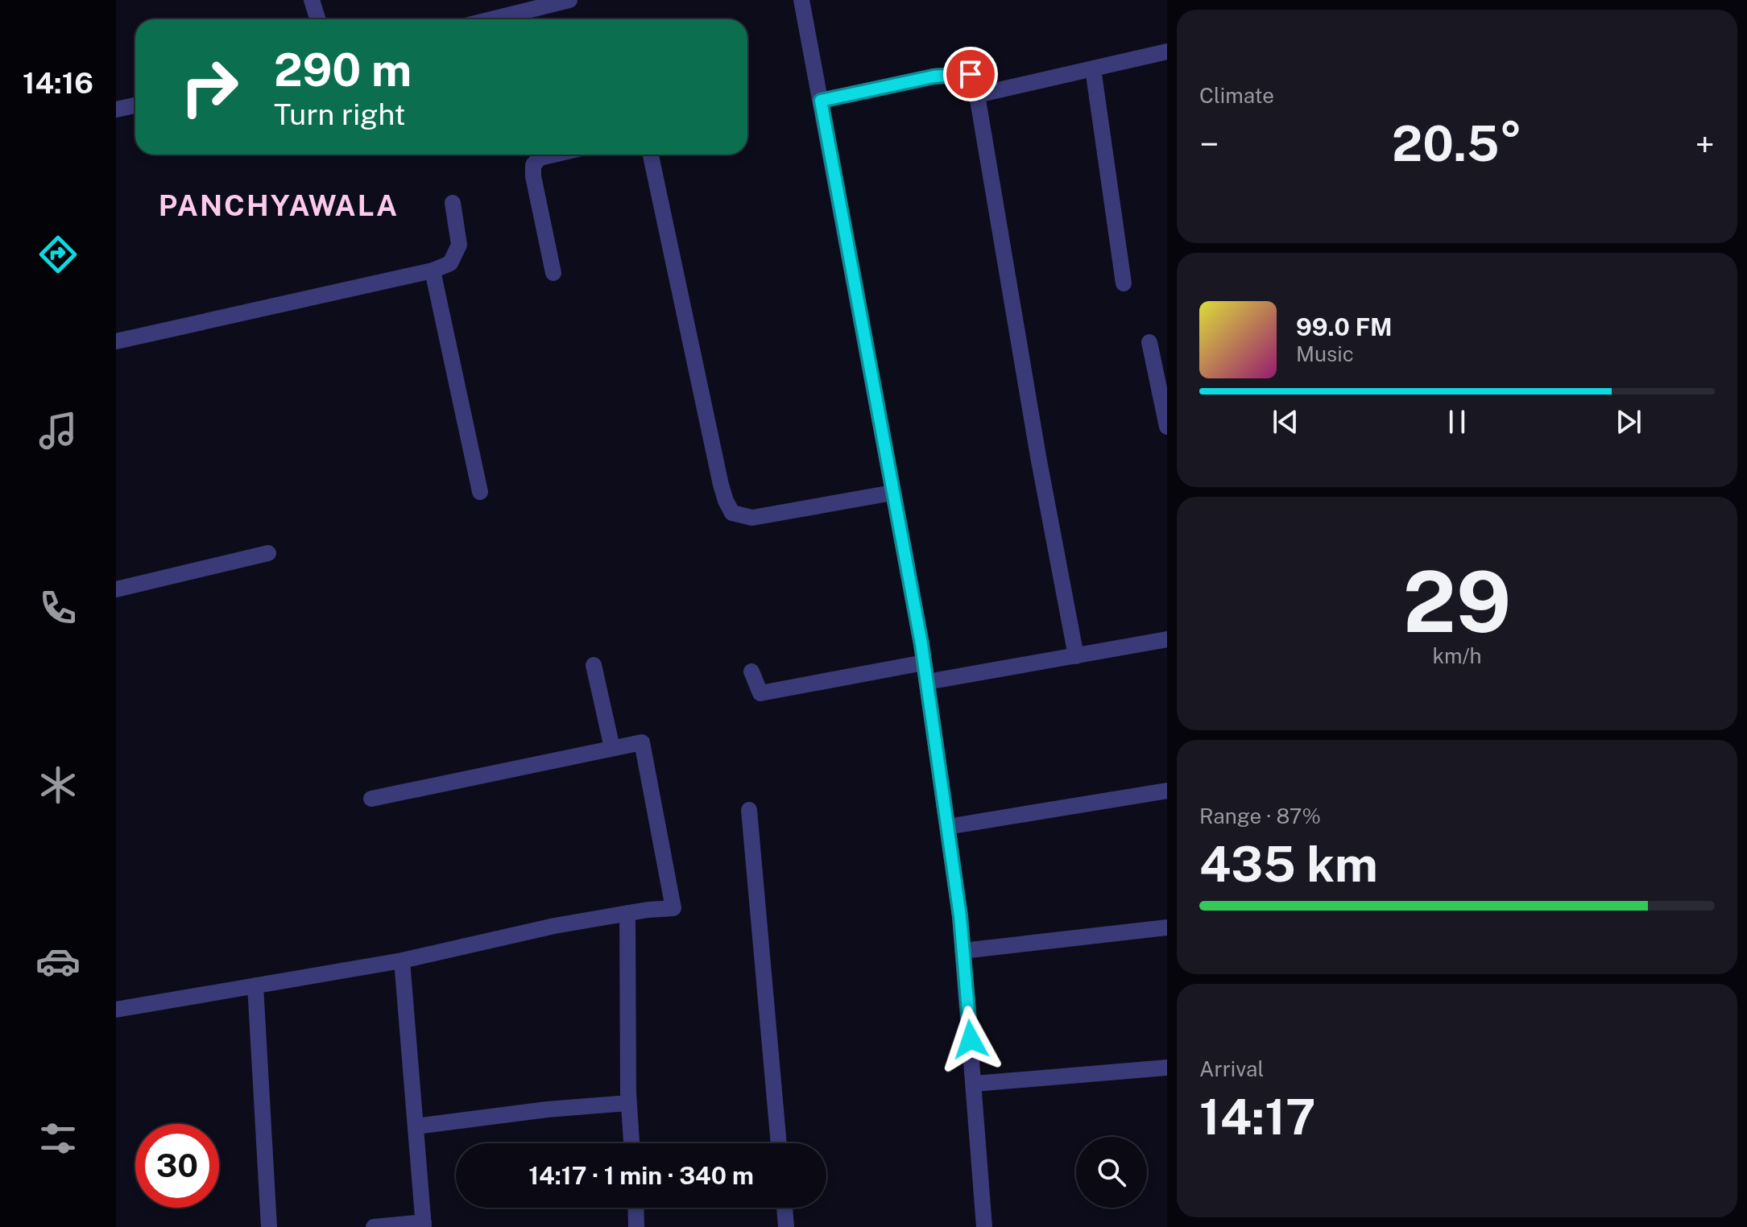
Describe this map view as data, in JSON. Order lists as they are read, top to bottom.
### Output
{
  "districts": ["PANCHYAWALA"],
  "page": {
    "tabs": "14:16",
    "tile": [
      "Climate",
      ["29", "km/h"],
      ["Range · 87%", "435 km"],
      ["Arrival", "14:17"]
    ],
    "turn": ["290 m", "Turn right"],
    "heat": ["−", "20.5°", "+"],
    "song": ["99.0 FM", "Music"],
    "limit": "30",
    "trip": "14:17 · 1 min · 340 m"
  }
}
